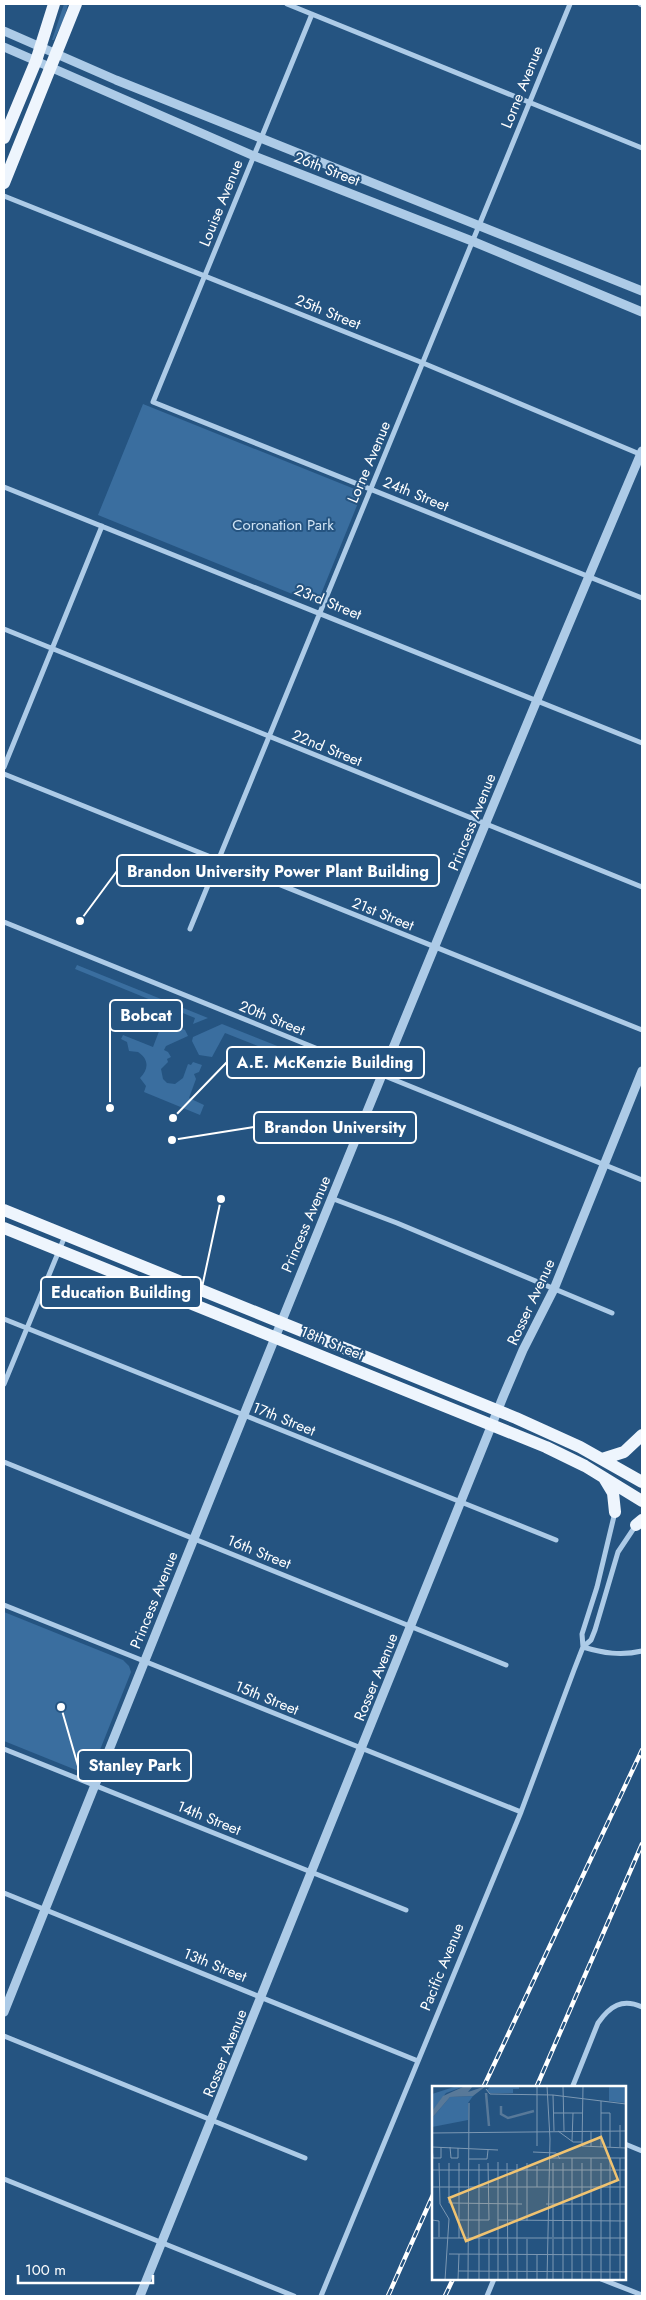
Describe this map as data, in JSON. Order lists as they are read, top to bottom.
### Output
{
  "streets": {
    "main road": ["18th Street"],
    "street": [
      "Lorne Avenue",
      "26th Street",
      "Louise Avenue",
      "25th Street",
      "24th Street",
      "23rd Street",
      "22nd Street",
      "Princess Avenue",
      "21st Street",
      "20th Street",
      "Rosser Avenue",
      "17th Street",
      "16th Street",
      "15th Street",
      "14th Street",
      "13th Street",
      "Pacific Avenue"
    ]
  },
  "crossings": [
    ["Lorne Avenue", "26th Street"],
    ["Lorne Avenue", "25th Street"],
    ["Lorne Avenue", "24th Street"],
    ["Lorne Avenue", "23rd Street"],
    ["Lorne Avenue", "22nd Street"],
    ["Lorne Avenue", "21st Street"],
    ["26th Street", "Louise Avenue"],
    ["Louise Avenue", "25th Street"],
    ["Louise Avenue", "24th Street"],
    ["25th Street", "Princess Avenue"],
    ["24th Street", "Princess Avenue"],
    ["23rd Street", "Princess Avenue"],
    ["22nd Street", "Princess Avenue"],
    ["Princess Avenue", "21st Street"],
    ["Princess Avenue", "20th Street"],
    ["Princess Avenue", "18th Street"],
    ["Princess Avenue", "17th Street"],
    ["Princess Avenue", "16th Street"],
    ["Princess Avenue", "15th Street"],
    ["Princess Avenue", "14th Street"],
    ["Princess Avenue", "13th Street"],
    ["20th Street", "Rosser Avenue"],
    ["Rosser Avenue", "18th Street"],
    ["Rosser Avenue", "17th Street"],
    ["Rosser Avenue", "16th Street"],
    ["Rosser Avenue", "15th Street"],
    ["Rosser Avenue", "14th Street"],
    ["Rosser Avenue", "13th Street"],
    ["15th Street", "Pacific Avenue"],
    ["13th Street", "Pacific Avenue"]
  ],
  "parks": ["Coronation Park"],
  "places": [
    "Brandon University Power Plant Building",
    "Bobcat",
    "A.E. McKenzie Building",
    "Brandon University",
    "Education Building",
    "Stanley Park"
  ],
  "scale_bar": "100 m"
}
